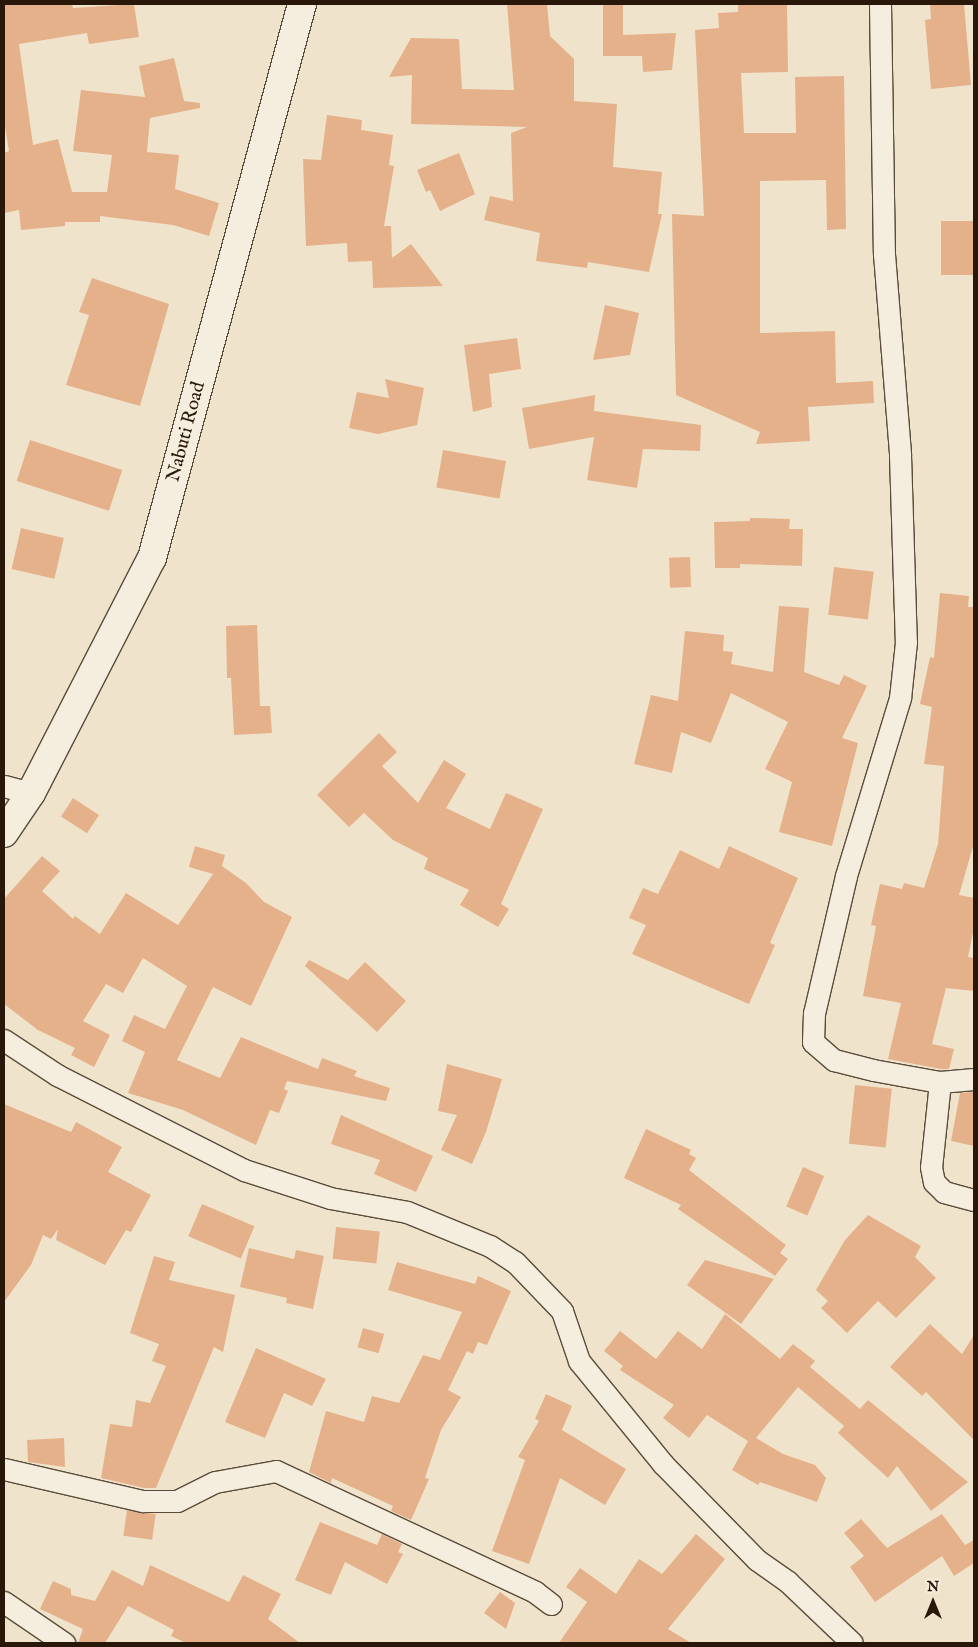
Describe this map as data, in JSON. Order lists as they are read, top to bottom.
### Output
{
  "streets": {
    "street": ["Nabuti Road"]
  },
  "north": "top"
}
